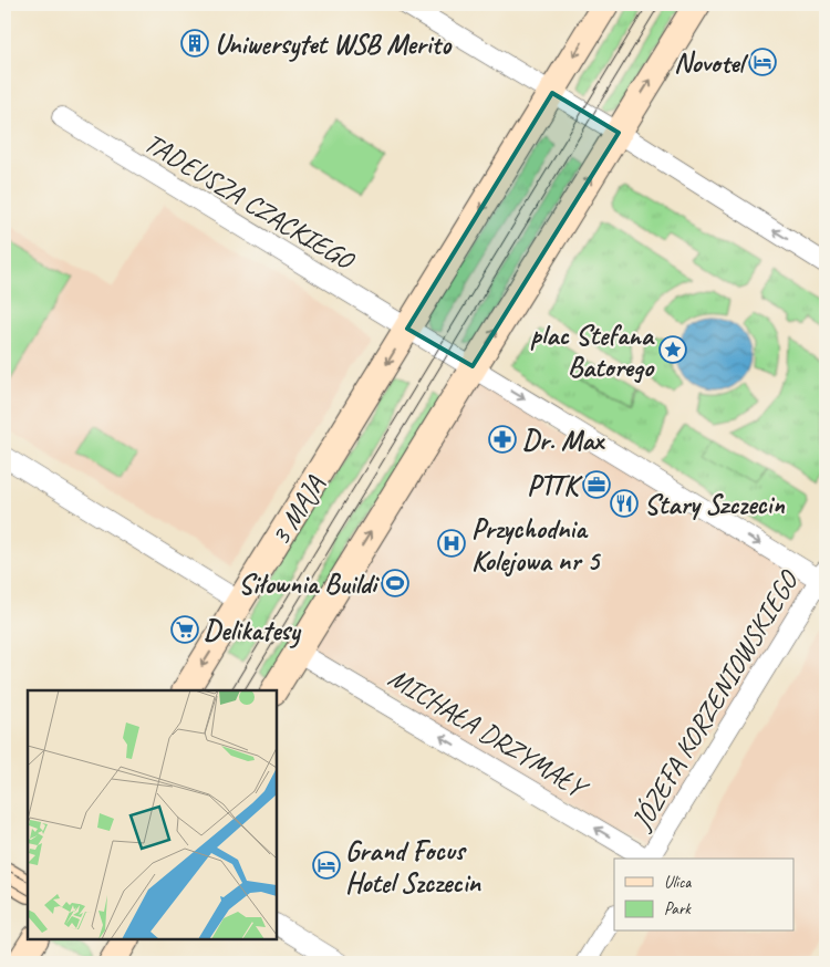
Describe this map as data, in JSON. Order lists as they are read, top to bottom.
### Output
{
  "streets": {
    "street": [
      "TADEUSZA CZACKIEGO",
      "3 MAJA",
      "JÓZEFA KORZENIOWSKIEGO",
      "MICHAŁA DRZYMAŁY"
    ]
  },
  "crossings": [
    ["TADEUSZA CZACKIEGO", "3 MAJA"]
  ],
  "one_way": ["MICHAŁA DRZYMAŁY"],
  "places": {
    "building": ["Uniwersytet WSB Merito"],
    "hotel": ["Novotel", "Grand Focus Hotel Szczecin"],
    "place": ["plac Stefana Batorego"],
    "pharmacy": ["Dr. Max"],
    "office": ["PTTK"],
    "restaurant": ["Stary Szczecin"],
    "hospital": ["Przychodnia Kolejowa nr 5"],
    "sports": ["Siłownia Buildi"],
    "supermarket": ["Delikatesy"]
  },
  "legend": ["Ulica", "Park"]
}
